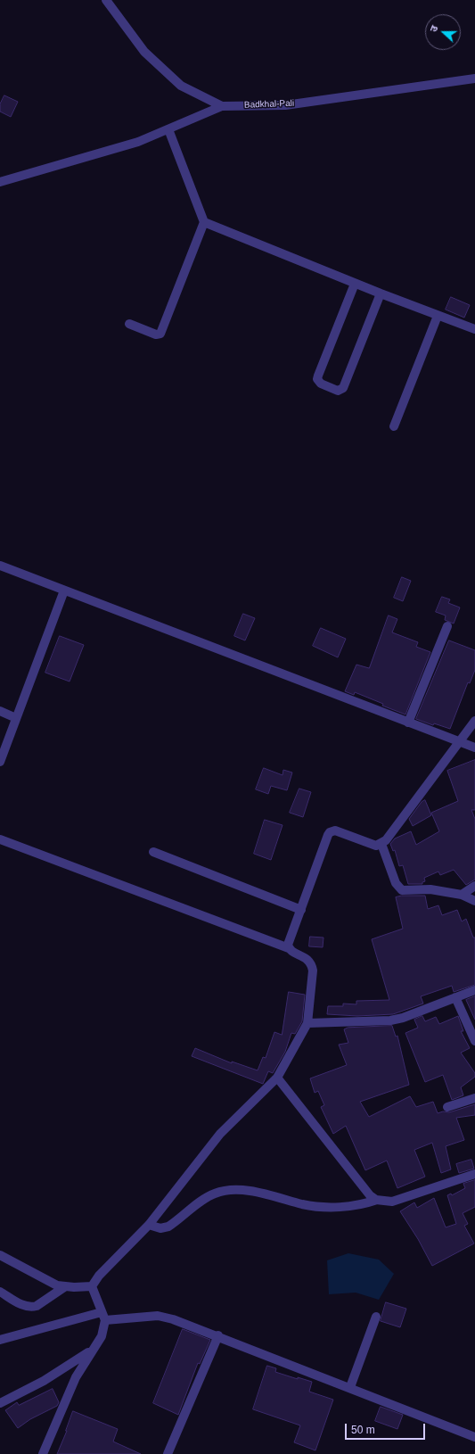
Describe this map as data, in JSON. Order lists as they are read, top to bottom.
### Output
{
  "streets": {
    "street": ["Badkhal-Pali"]
  },
  "scale_bar": "50 m",
  "north": "left"
}
